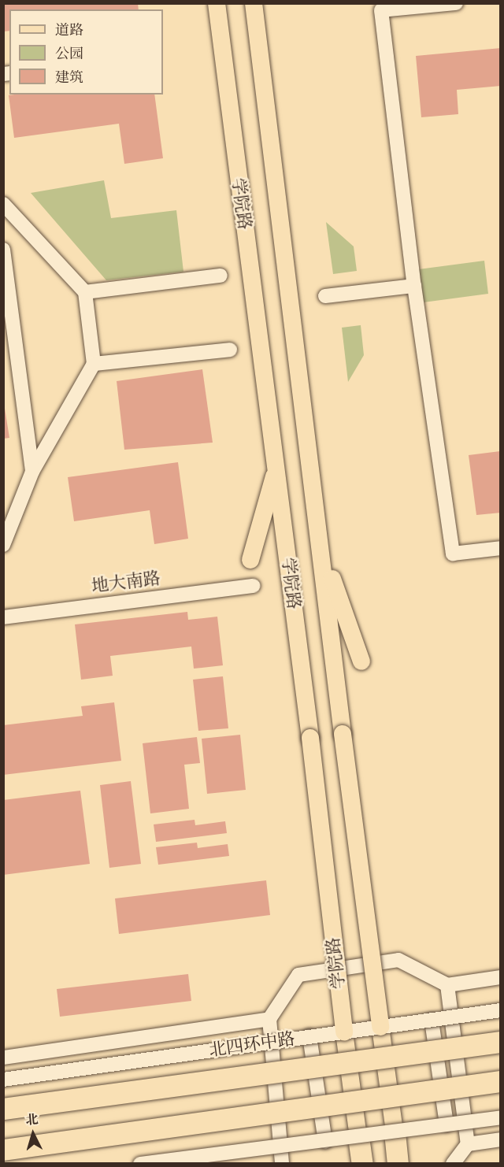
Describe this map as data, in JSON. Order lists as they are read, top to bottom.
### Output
{
  "streets": {
    "highway": ["学院路", "北四环中路"],
    "street": ["地大南路"]
  },
  "crossings": [
    ["学院路", "北四环中路"]
  ],
  "legend": ["道路", "公园", "建筑"],
  "north": "top"
}
